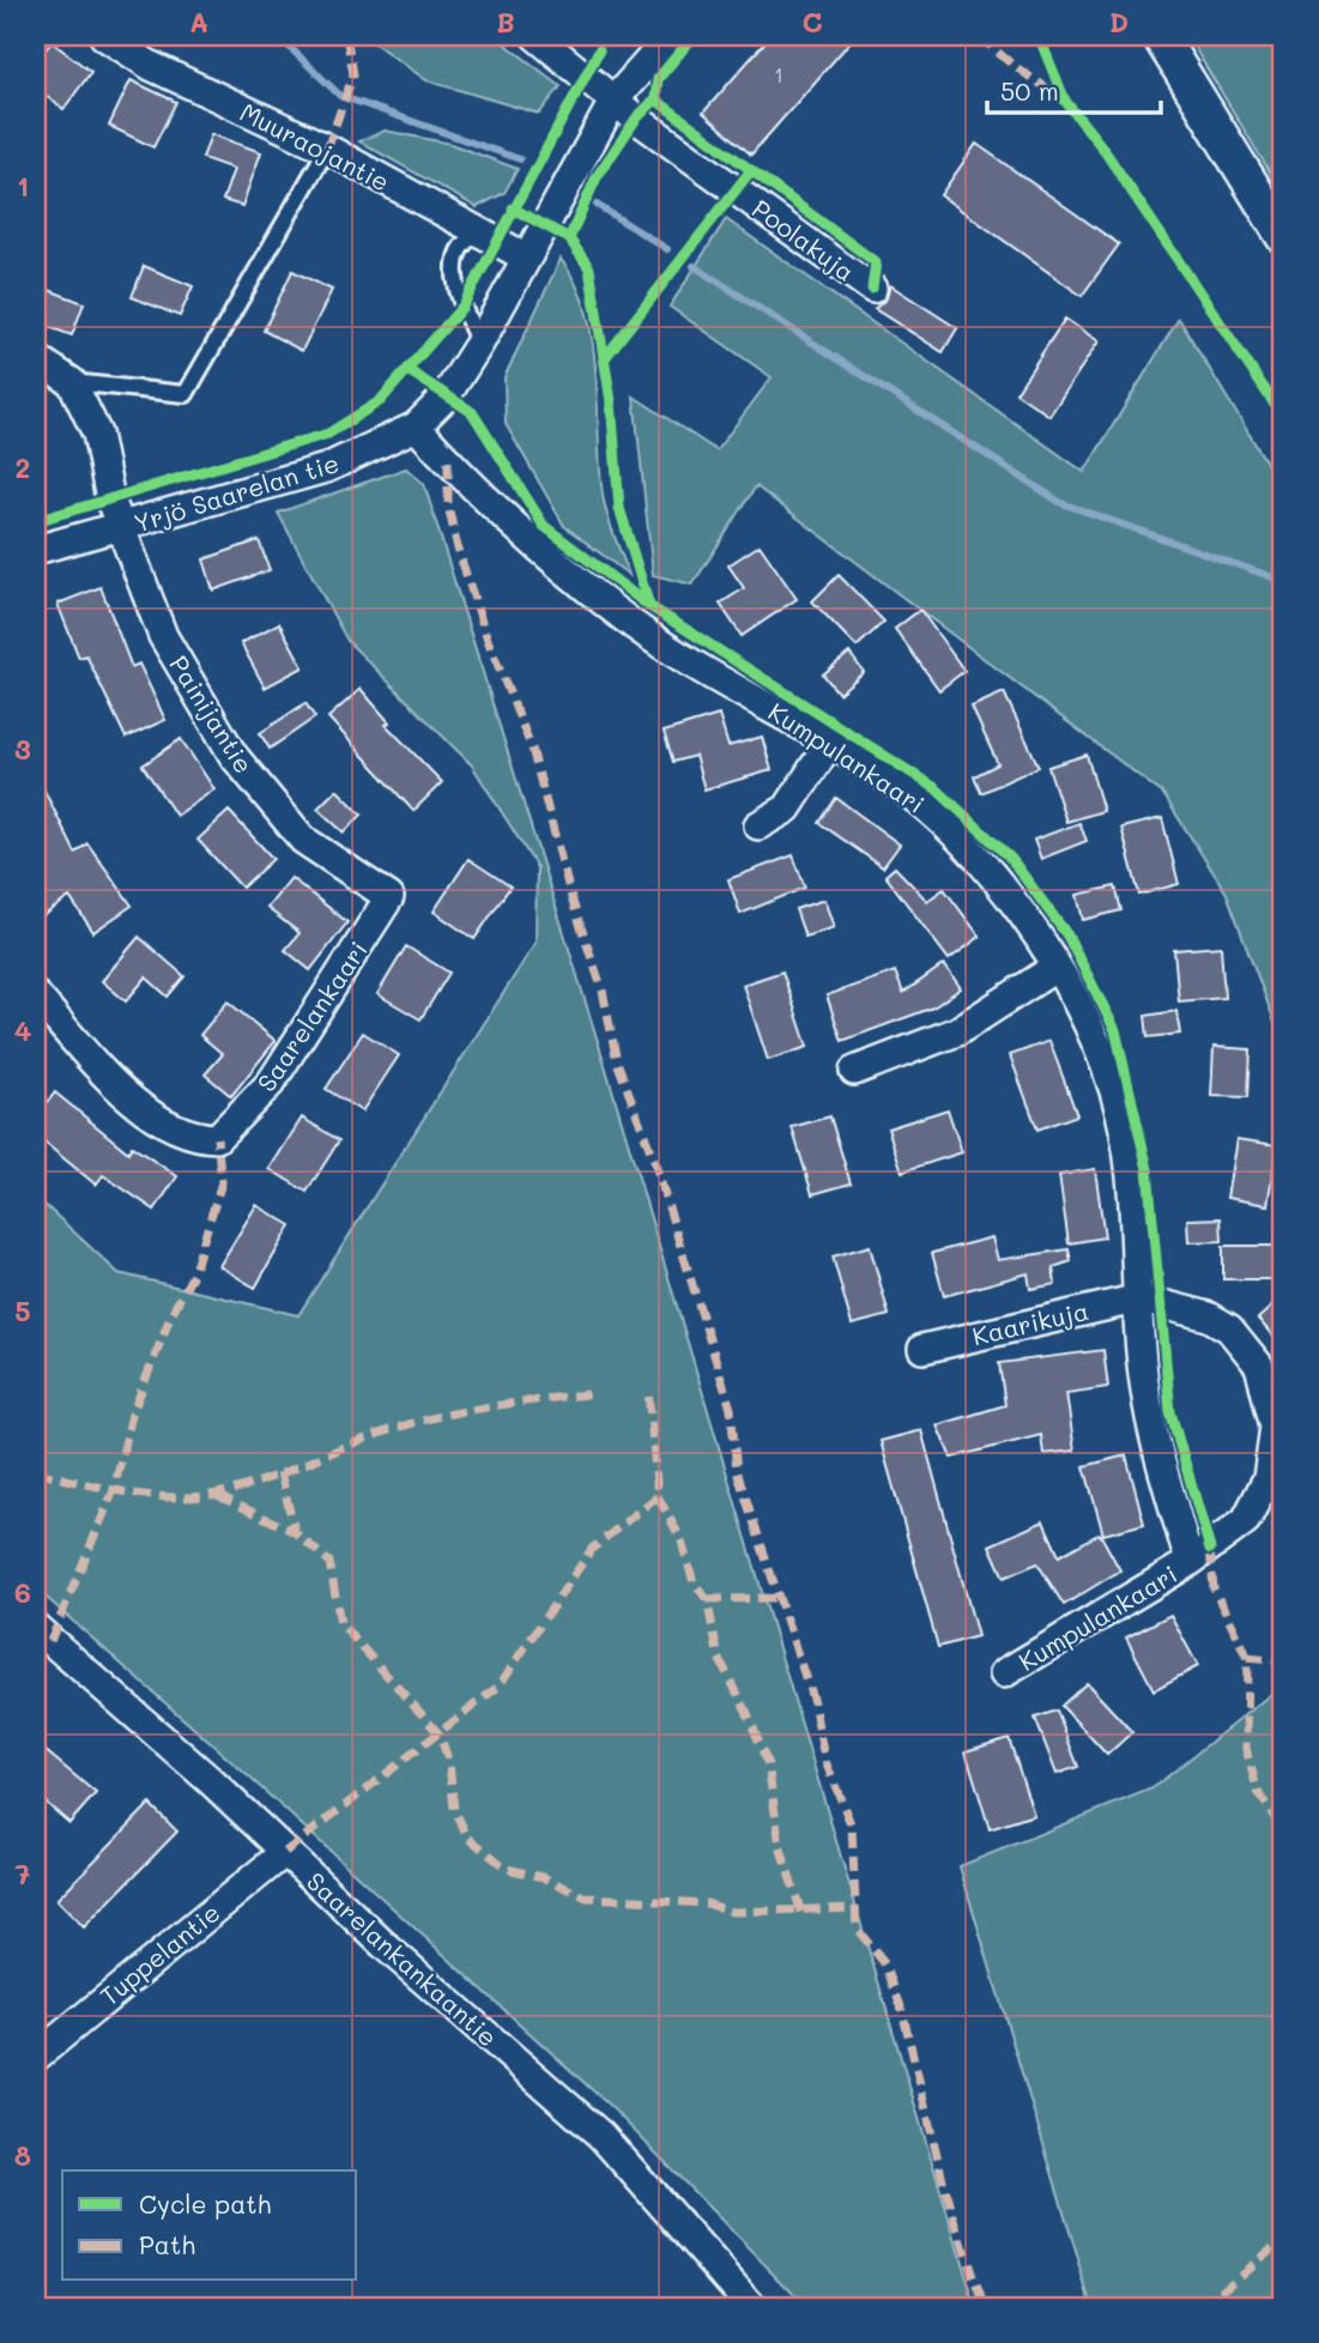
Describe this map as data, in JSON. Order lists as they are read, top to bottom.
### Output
{
  "streets": {
    "street": [
      "Muuraojantie",
      "Poolakuja",
      "Yrjö Saarelan tie",
      "Painijantie",
      "Kumpulankaari",
      "Saarelankaari",
      "Kaarikuja",
      "Tuppelantie",
      "Saarelankankaantie"
    ]
  },
  "crossings": [
    ["Muuraojantie", "Yrjö Saarelan tie"],
    ["Poolakuja", "Yrjö Saarelan tie"],
    ["Yrjö Saarelan tie", "Painijantie"],
    ["Yrjö Saarelan tie", "Kumpulankaari"],
    ["Painijantie", "Saarelankaari"],
    ["Kumpulankaari", "Kaarikuja"],
    ["Tuppelantie", "Saarelankankaantie"]
  ],
  "house_numbers": ["1"],
  "legend": ["Cycle path", "Path"],
  "scale_bar": "50 m",
  "grid": {
    "columns": [
      "A",
      "B",
      "C",
      "D"
    ],
    "rows": [
      "1",
      "2",
      "3",
      "4",
      "5",
      "6",
      "7",
      "8"
    ]
  }
}
